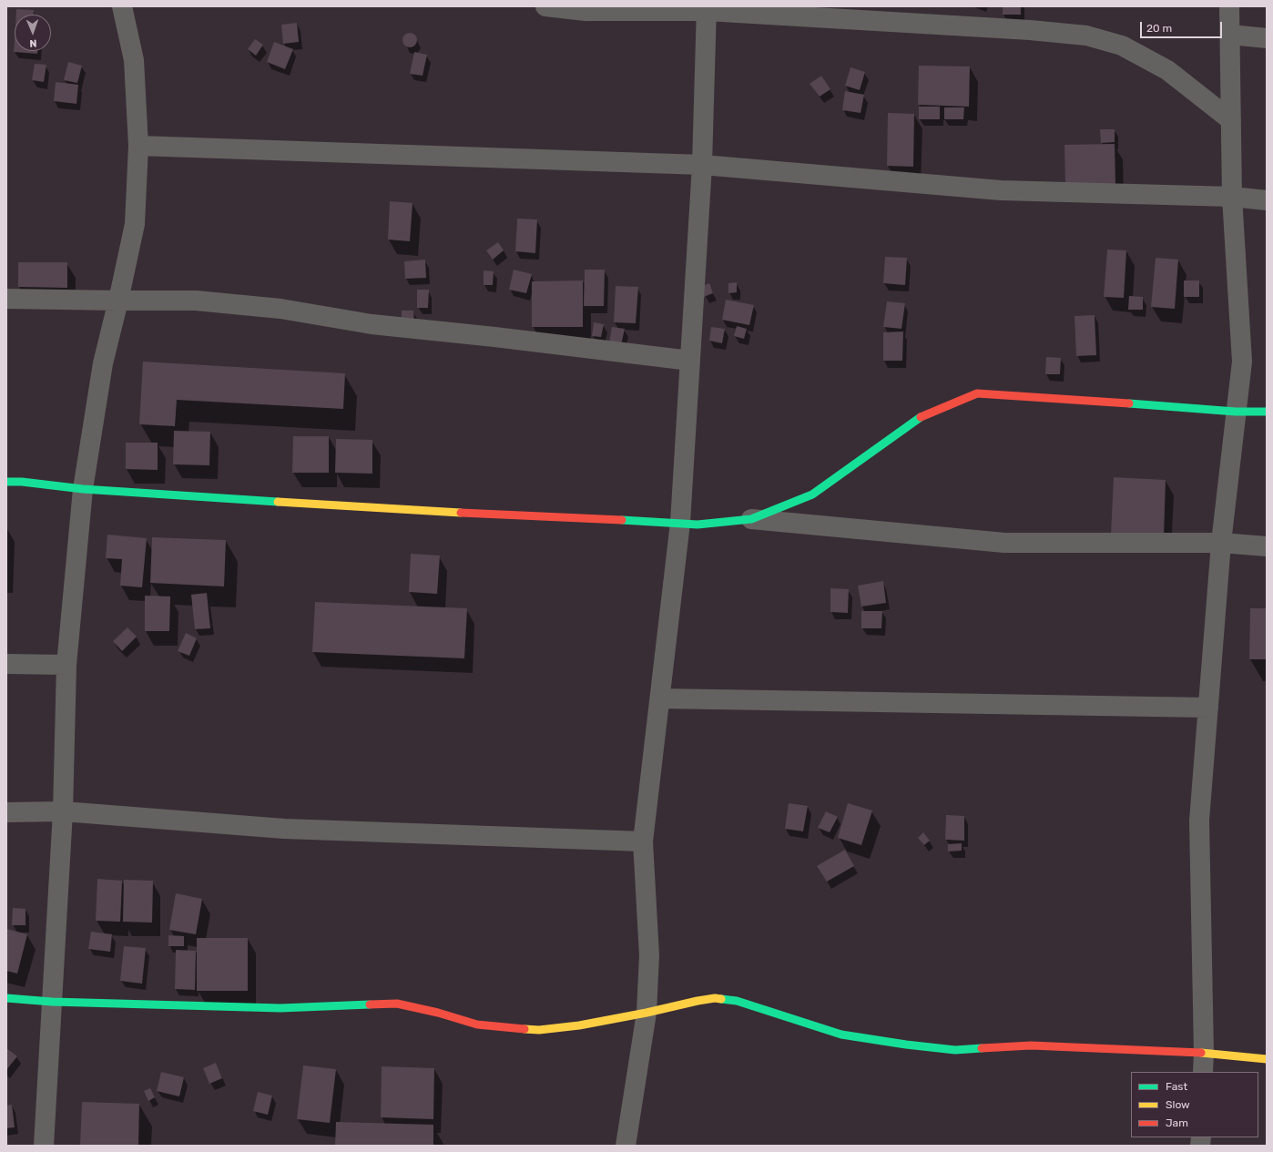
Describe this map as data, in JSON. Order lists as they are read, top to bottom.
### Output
{
  "legend": ["Fast", "Slow", "Jam"],
  "scale_bar": "20 m",
  "north": "bottom"
}
